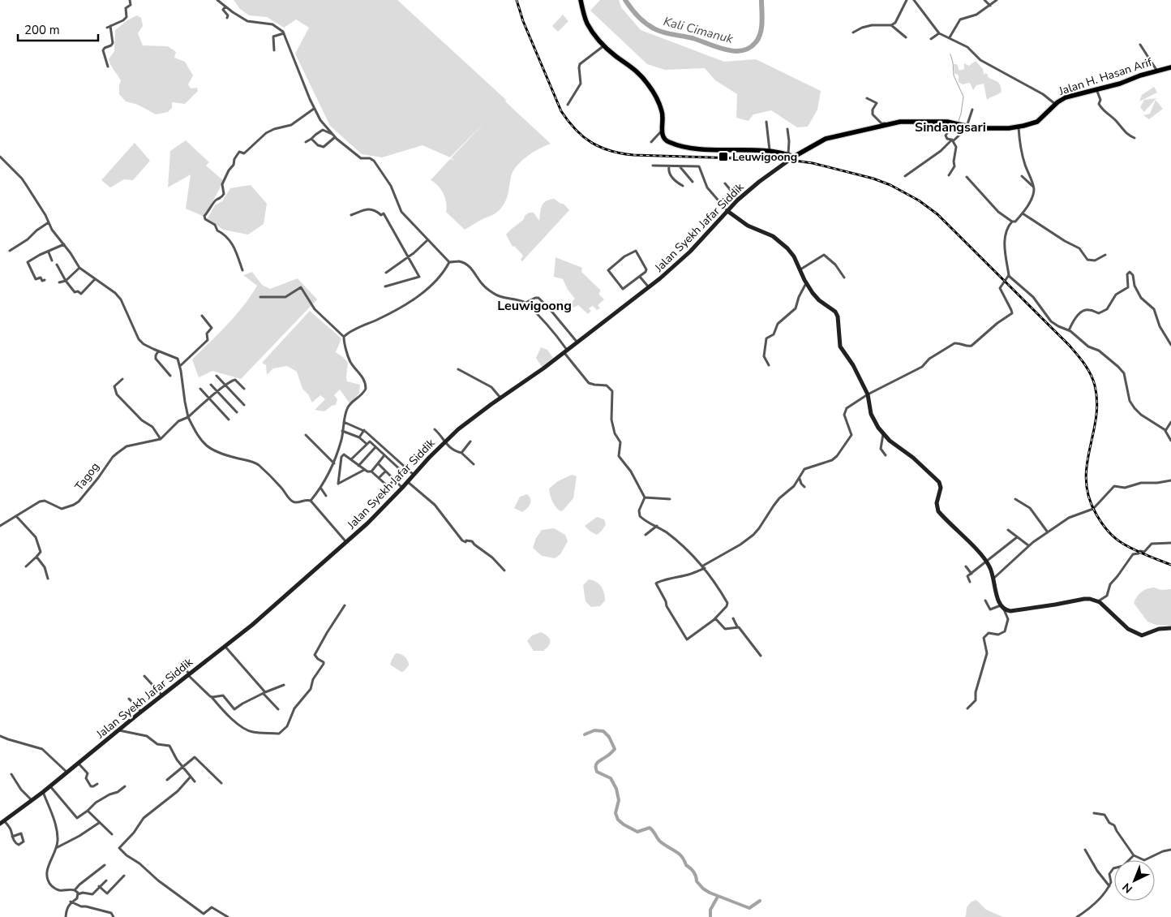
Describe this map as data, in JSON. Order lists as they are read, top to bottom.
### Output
{
  "streets": {
    "main road": ["Jalan H. Hasan Arif", "Jalan Syekh Jafar Siddik"],
    "street": ["Tagog"]
  },
  "crossings": [
    ["Jalan H. Hasan Arif", "Jalan Syekh Jafar Siddik"]
  ],
  "districts": ["Sindangsari", "Leuwigoong"],
  "water": ["Kali Cimanuk"],
  "places": {
    "transit": ["Leuwigoong"]
  },
  "scale_bar": "200 m",
  "north": "bottom left"
}
